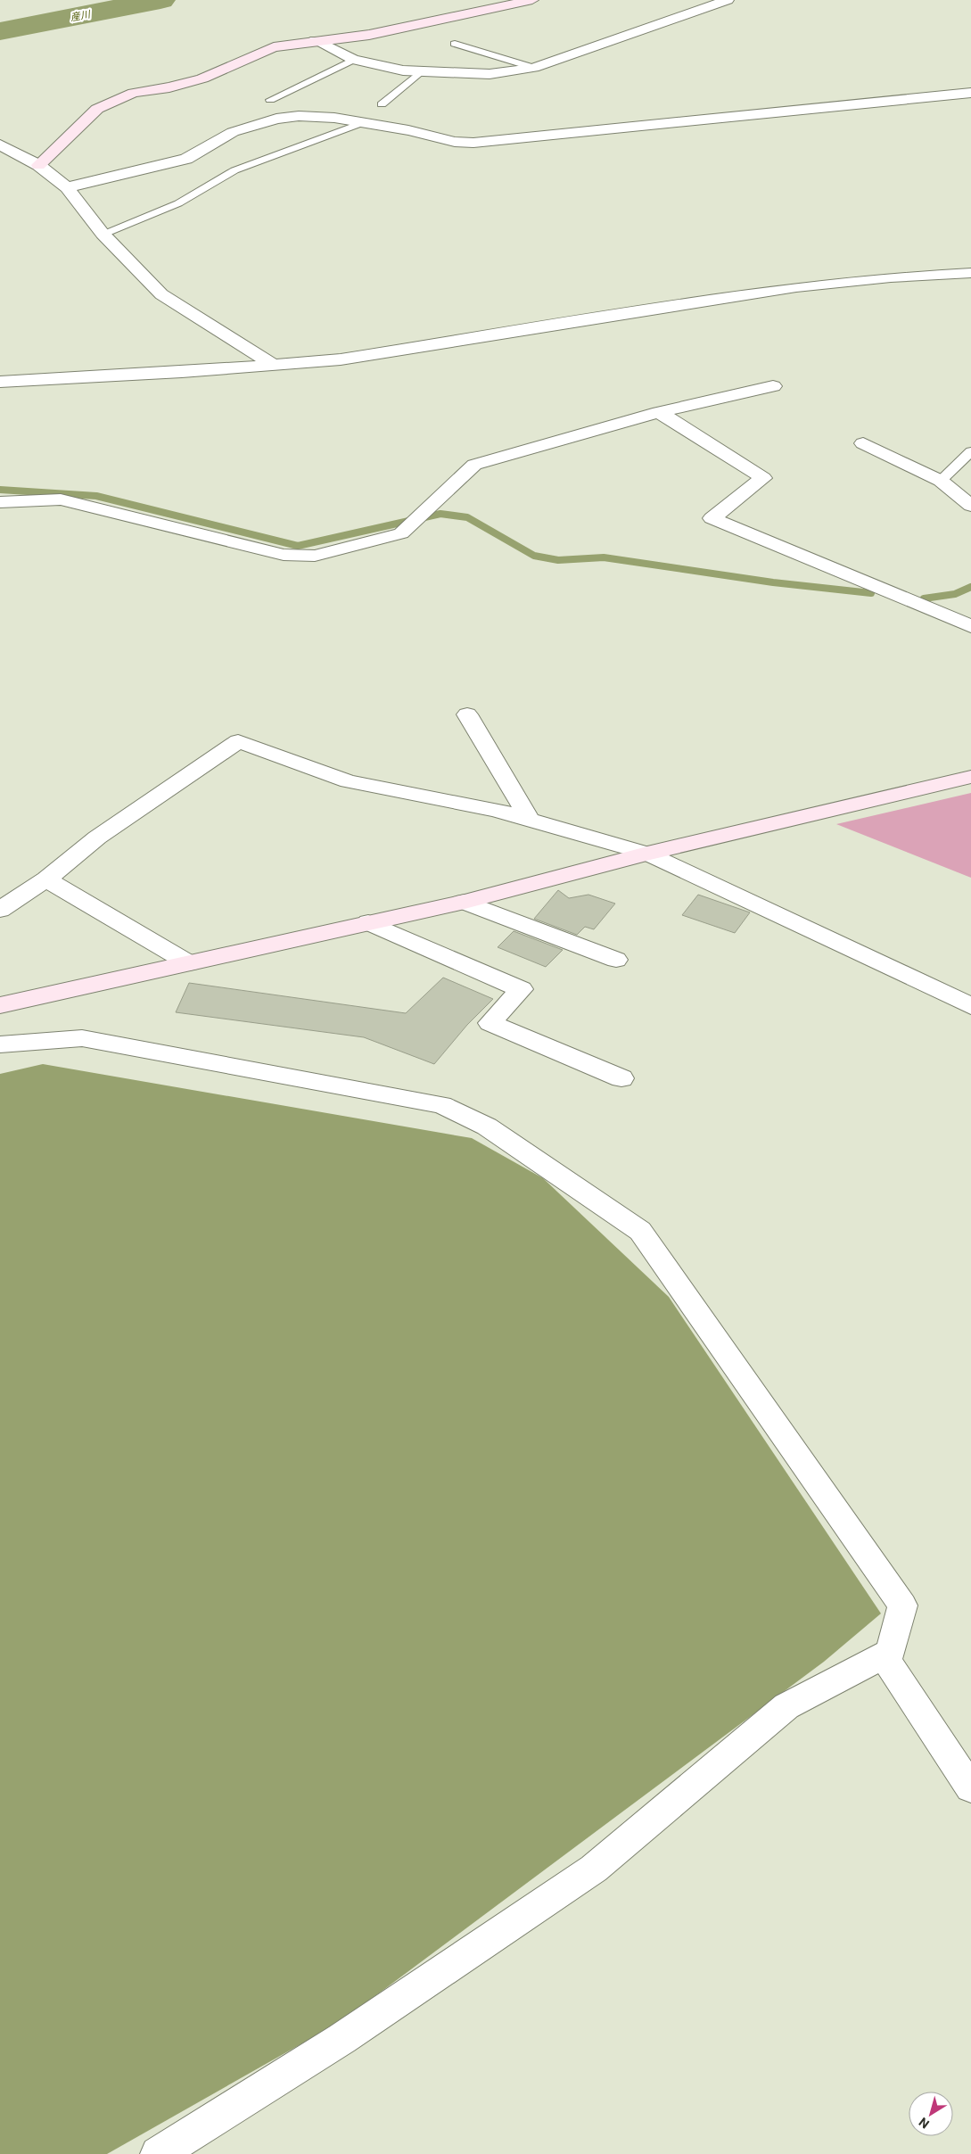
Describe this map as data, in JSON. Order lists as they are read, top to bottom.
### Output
{
  "water": ["産川"],
  "north": "bottom left"
}
